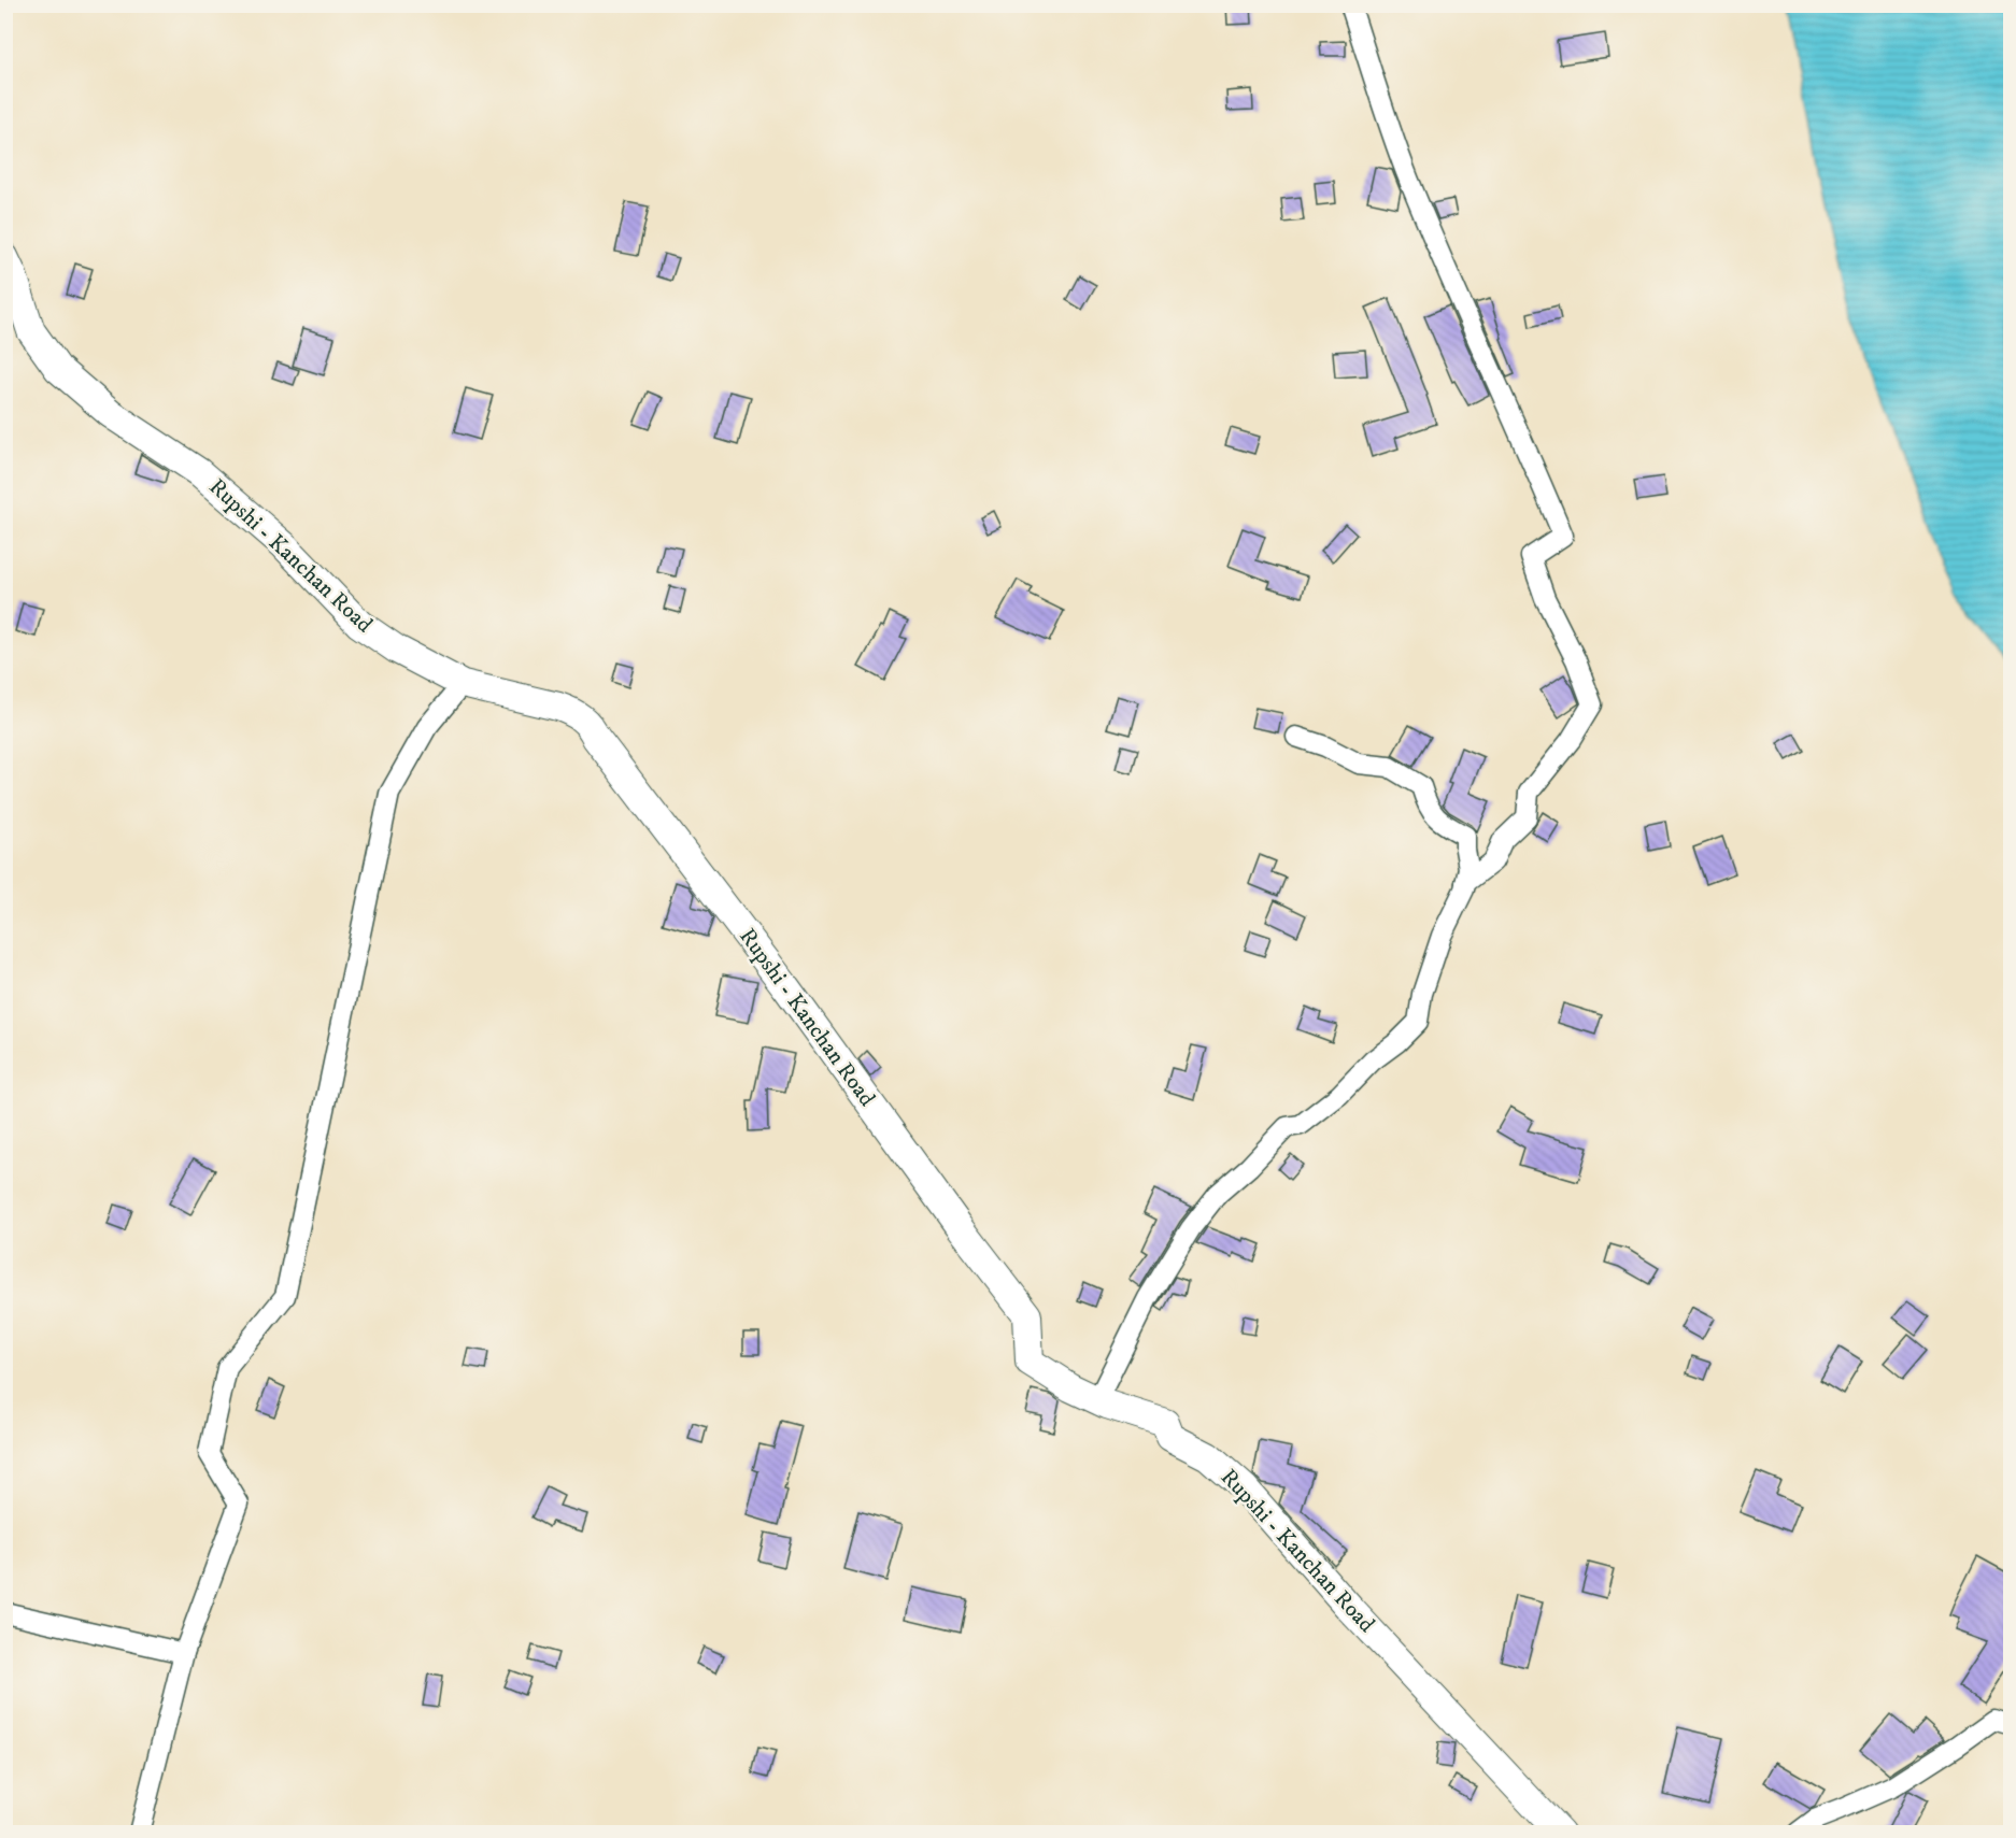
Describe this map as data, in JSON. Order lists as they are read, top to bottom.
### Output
{
  "streets": {
    "street": ["Rupshi - Kanchan Road"]
  }
}
